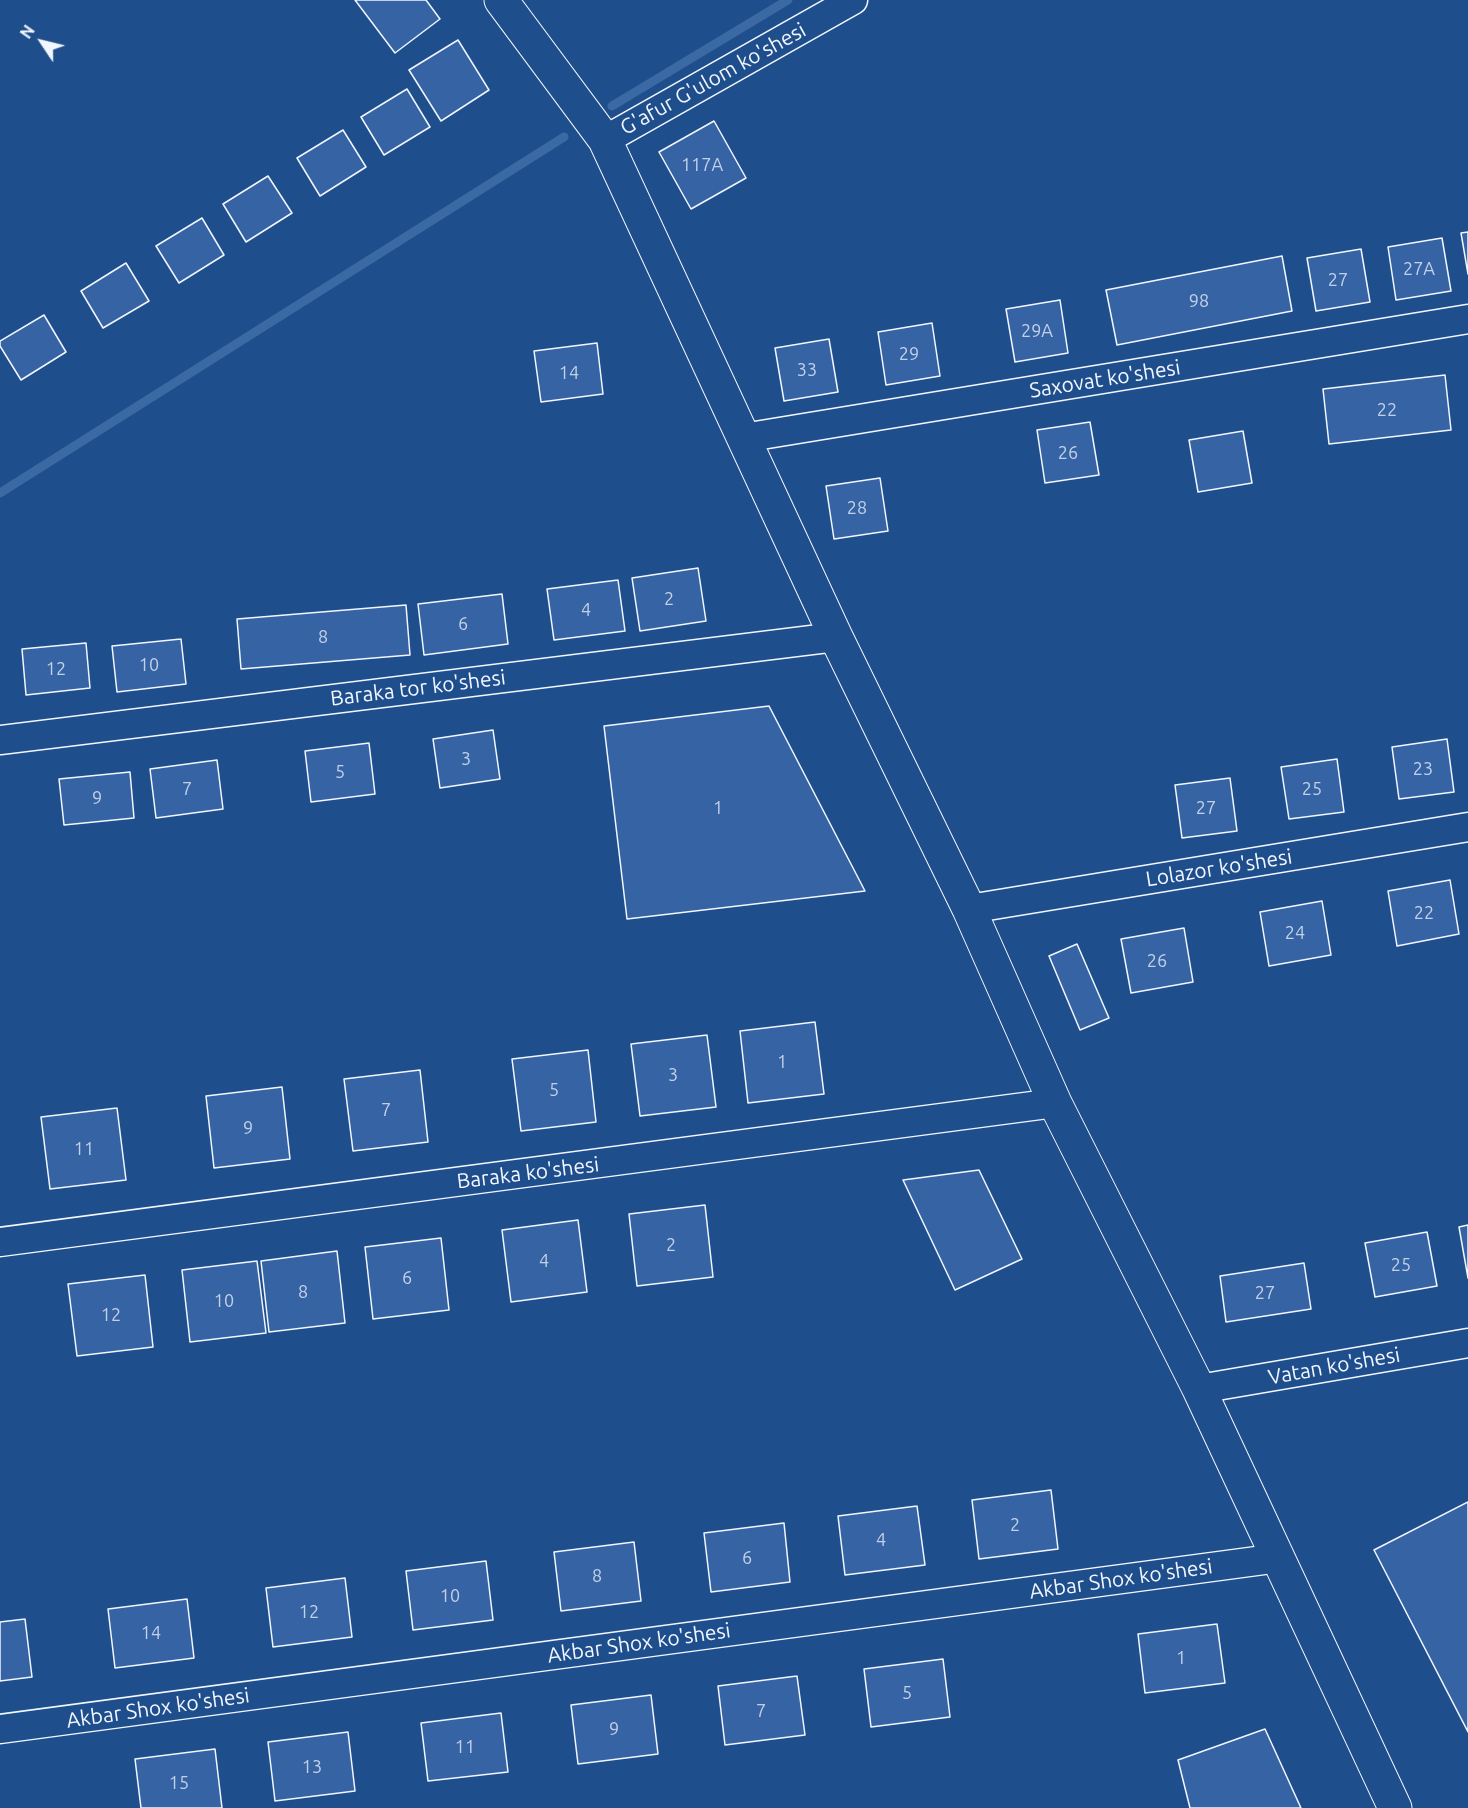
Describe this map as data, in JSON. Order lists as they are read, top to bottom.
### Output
{
  "streets": {
    "street": [
      "G'afur G'ulom ko'shesi",
      "Saxovat ko'shesi",
      "Baraka tor ko'shesi",
      "Lolazor ko'shesi",
      "Baraka ko'shesi",
      "Vatan ko'shesi",
      "Akbar Shox ko'shesi"
    ]
  },
  "house_numbers": [
    "117A",
    "27A",
    "27",
    "98",
    "29A",
    "29",
    "33",
    "14",
    "22",
    "26",
    "28",
    "2",
    "4",
    "6",
    "8",
    "10",
    "12",
    "3",
    "23",
    "5",
    "7",
    "25",
    "9",
    "1",
    "27",
    "22",
    "24",
    "26",
    "1",
    "3",
    "5",
    "7",
    "9",
    "11",
    "2",
    "4",
    "25",
    "6",
    "8",
    "27",
    "10",
    "12",
    "2",
    "4",
    "6",
    "8",
    "10",
    "12",
    "14",
    "1",
    "5",
    "7",
    "9",
    "11",
    "13",
    "15"
  ],
  "north": "top left"
}
